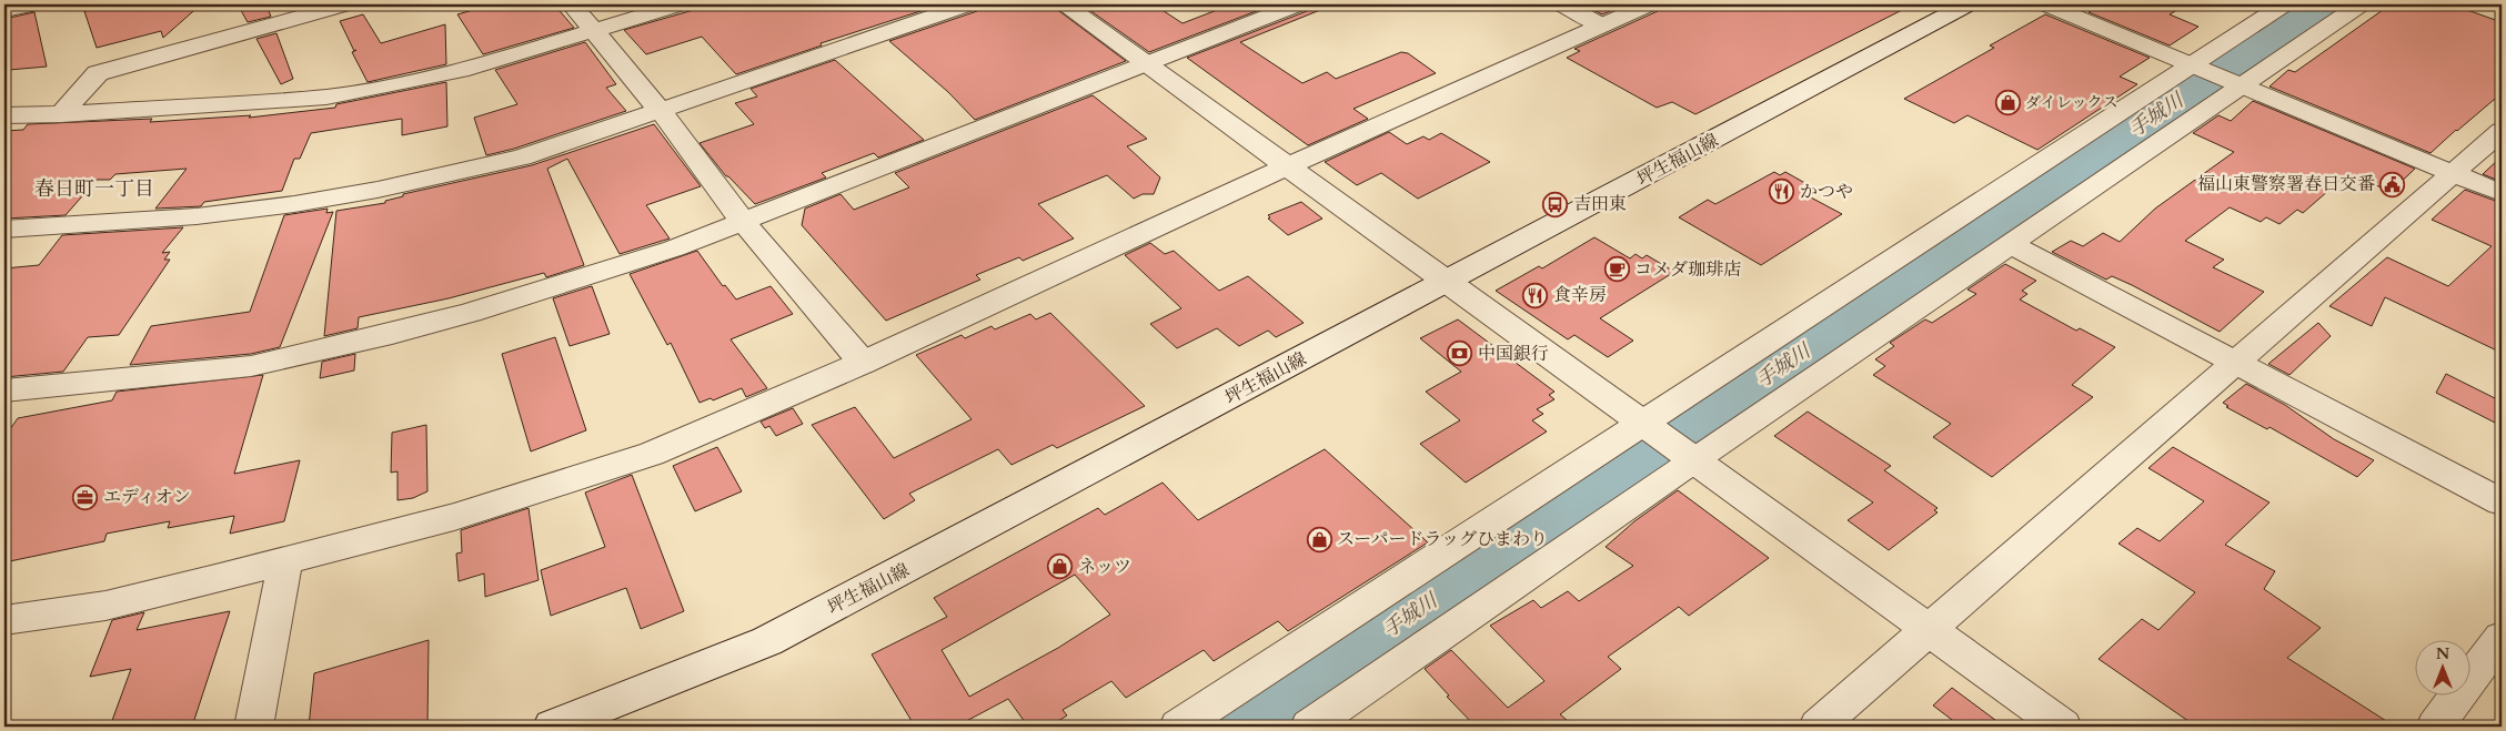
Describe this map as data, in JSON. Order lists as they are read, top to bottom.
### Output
{
  "streets": {
    "street": ["坪生福山線"]
  },
  "districts": ["春日町一丁目"],
  "water": ["手城川"],
  "places": {
    "shop": ["ダイレックス", "スーパードラッグひまわり", "ネッツ"],
    "public building": ["福山東警察署春日交番"],
    "restaurant": ["かつや", "食辛房"],
    "bus stop": ["吉田東"],
    "cafe": ["コメダ珈琲店"],
    "bank": ["中国銀行"],
    "office": ["エディオン"]
  },
  "north": "top"
}
